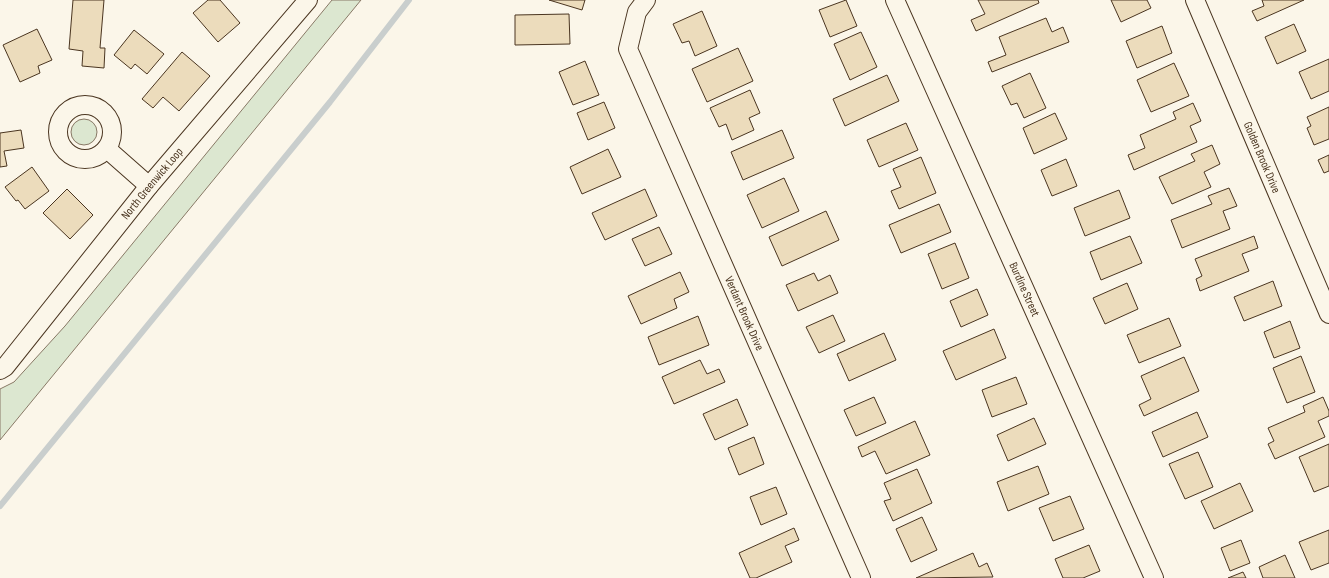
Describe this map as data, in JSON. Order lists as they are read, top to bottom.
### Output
{
  "streets": {
    "street": [
      "Golden Brook Drive",
      "North Greenwick Loop",
      "Burdine Street",
      "Verdant Brook Drive"
    ]
  }
}
